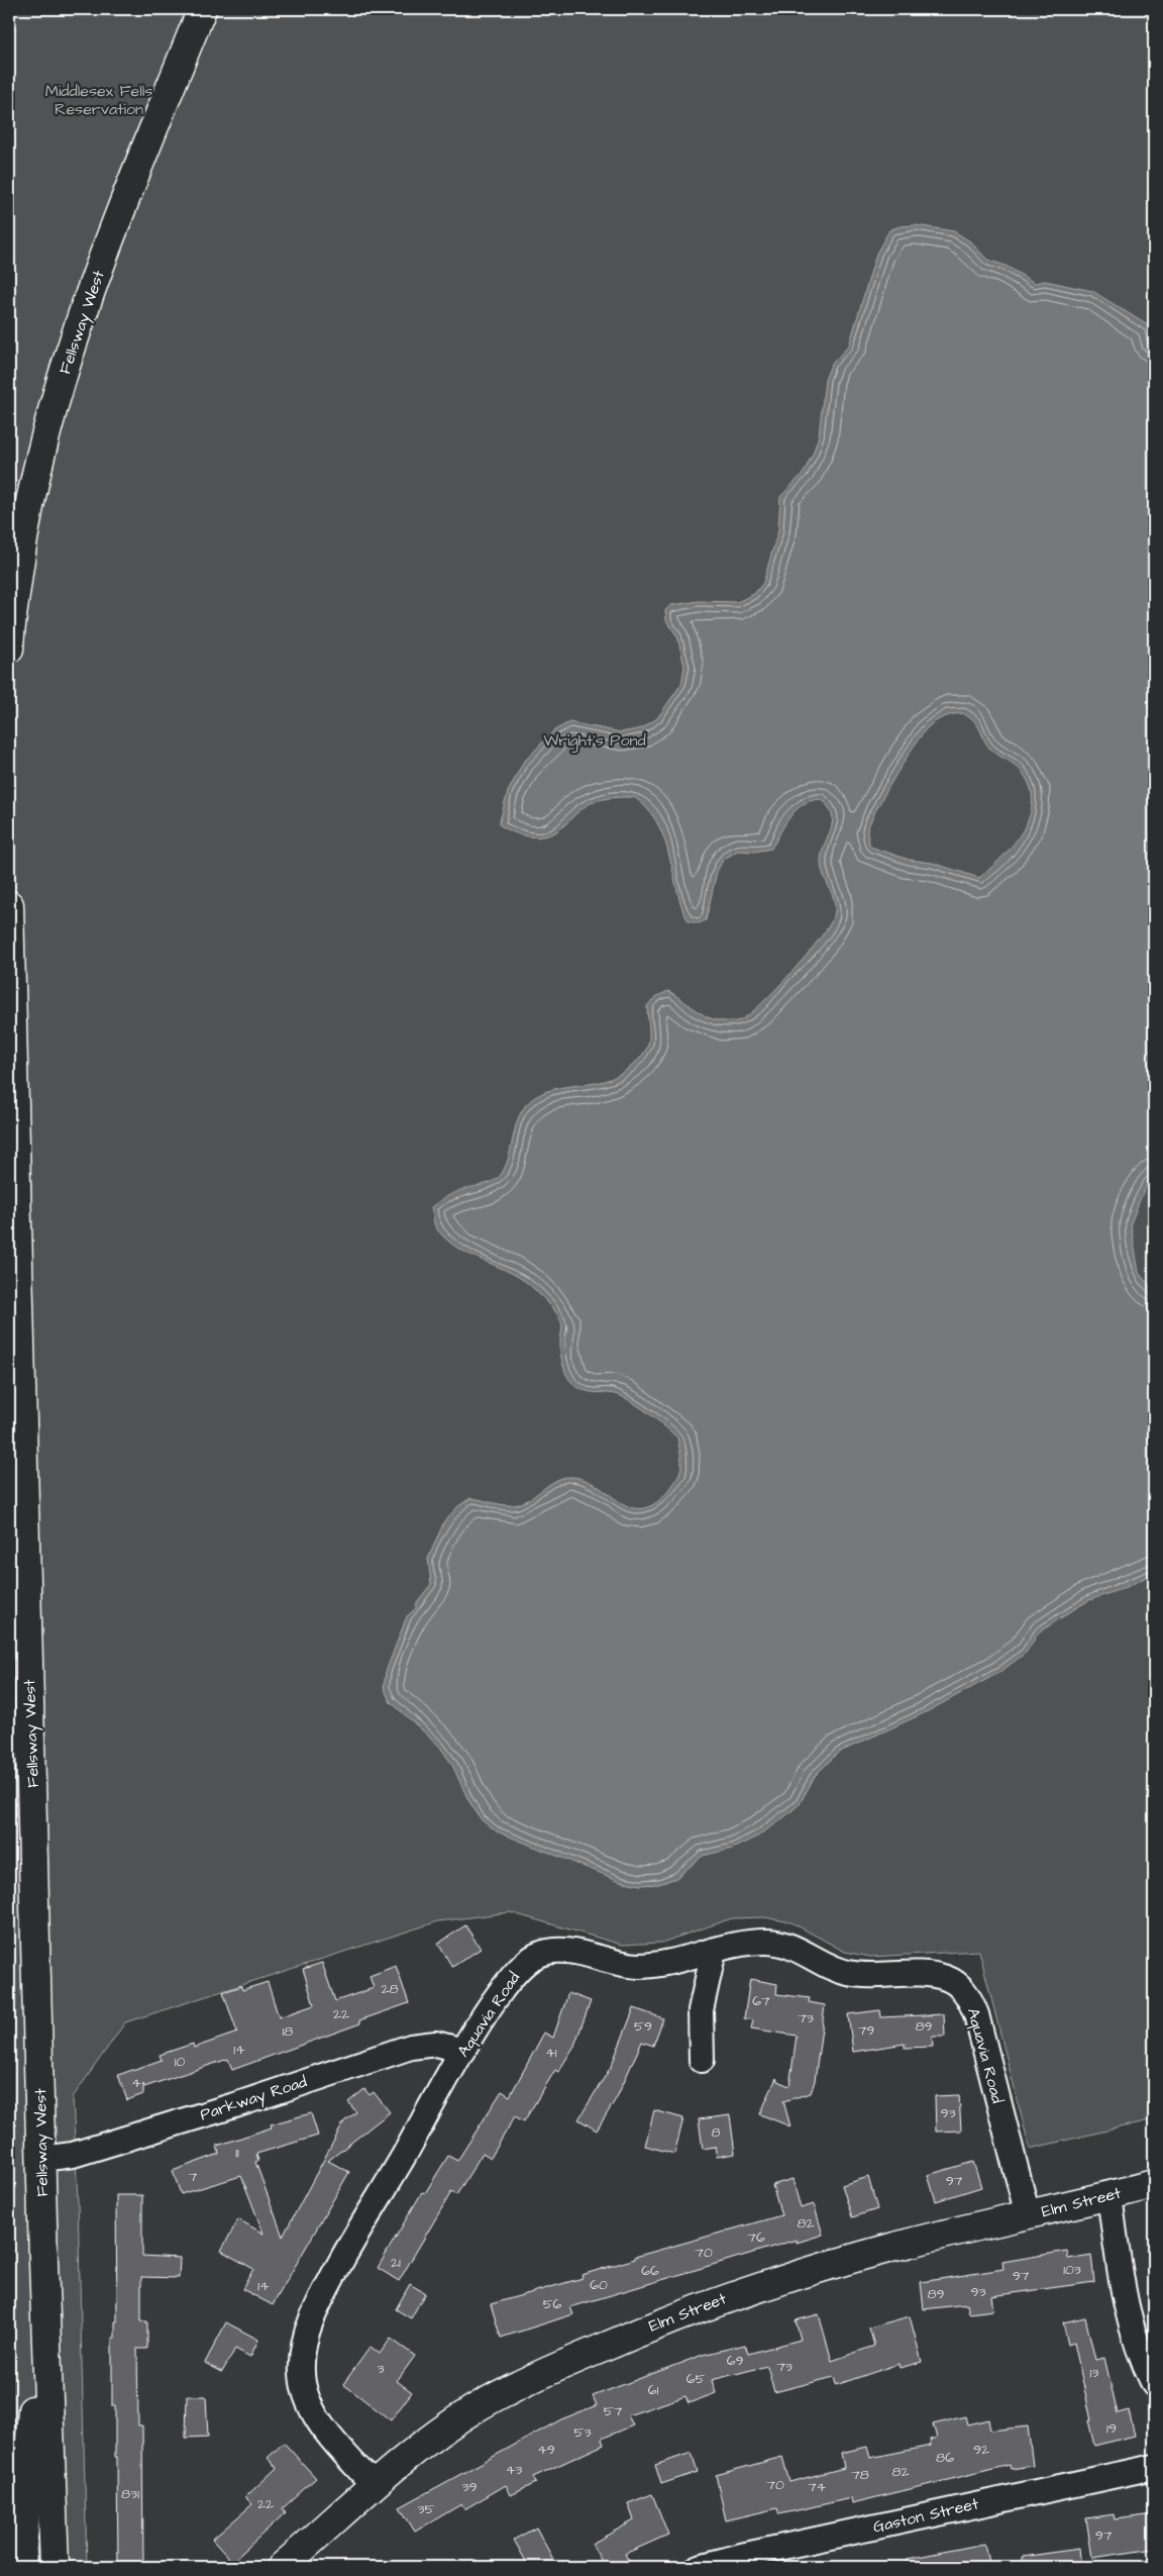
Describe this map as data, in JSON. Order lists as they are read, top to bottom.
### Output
{
  "streets": {
    "main road": ["Fellsway West", "Elm Street"],
    "street": ["Aquavia Road", "Parkway Road", "Gaston Street"]
  },
  "crossings": [
    ["Fellsway West", "Parkway Road"],
    ["Aquavia Road", "Parkway Road"],
    ["Aquavia Road", "Elm Street"]
  ],
  "parks": ["Middlesex Fells Reservation", "Wright's Pond"],
  "house_numbers": [
    "28",
    "67",
    "22",
    "73",
    "59",
    "89",
    "79",
    "18",
    "14",
    "41",
    "10",
    "4",
    "93",
    "8",
    "11",
    "7",
    "97",
    "82",
    "76",
    "70",
    "21",
    "103",
    "66",
    "97",
    "60",
    "14",
    "93",
    "89",
    "56",
    "69",
    "73",
    "3",
    "13",
    "65",
    "61",
    "57",
    "19",
    "53",
    "49",
    "92",
    "86",
    "43",
    "82",
    "78",
    "70",
    "39",
    "74",
    "831",
    "22",
    "35",
    "97"
  ]
}
